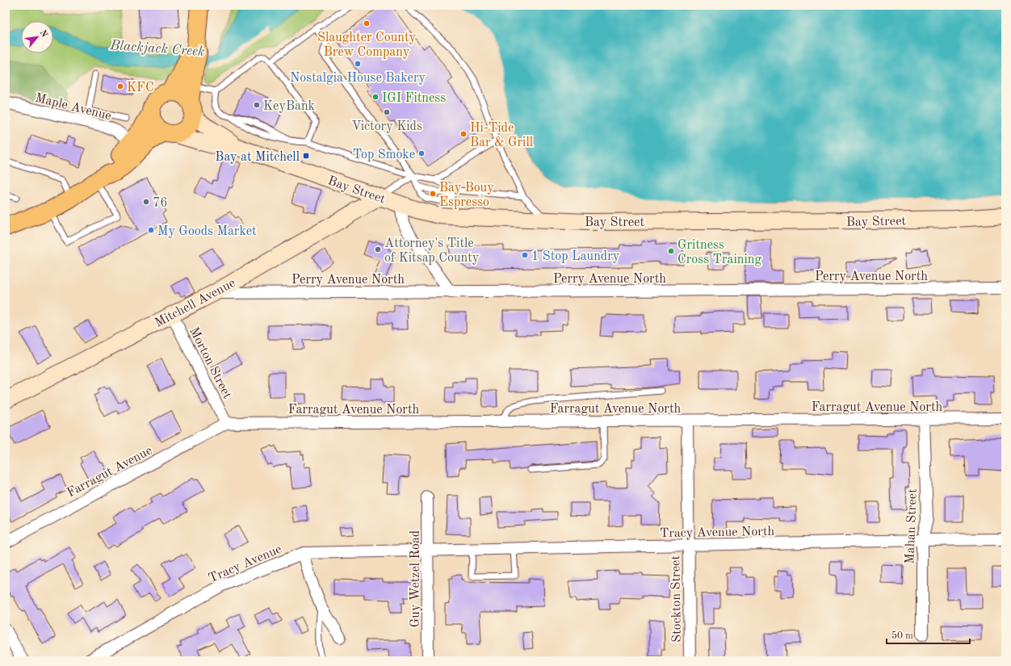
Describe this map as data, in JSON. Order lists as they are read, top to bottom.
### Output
{
  "streets": {
    "main road": ["Bay Street", "Mitchell Avenue"],
    "street": [
      "Maple Avenue",
      "Perry Avenue North",
      "Morton Street",
      "Farragut Avenue North",
      "Farragut Avenue",
      "Mahan Street",
      "Tracy Avenue North",
      "Tracy Avenue",
      "Guy Wetzel Road",
      "Stockton Street"
    ]
  },
  "crossings": [
    ["Bay Street", "Mitchell Avenue"],
    ["Perry Avenue North", "Mitchell Avenue"],
    ["Mitchell Avenue", "Morton Street"],
    ["Morton Street", "Farragut Avenue North"],
    ["Morton Street", "Farragut Avenue"],
    ["Farragut Avenue North", "Farragut Avenue"],
    ["Farragut Avenue North", "Mahan Street"],
    ["Farragut Avenue North", "Stockton Street"],
    ["Mahan Street", "Tracy Avenue North"],
    ["Tracy Avenue North", "Tracy Avenue"],
    ["Tracy Avenue North", "Guy Wetzel Road"],
    ["Tracy Avenue North", "Stockton Street"],
    ["Tracy Avenue", "Guy Wetzel Road"]
  ],
  "water": ["Blackjack Creek"],
  "places": {
    "other": [
      "Slaughter County Brew Company",
      "Nostalgia House Bakery",
      "KFC",
      "IGI Fitness",
      "KeyBank",
      "Victory Kids",
      "Hi-Tide Bar & Grill",
      "Top Smoke",
      "Bay Bouy Espresso",
      "76",
      "My Goods Market",
      "Attorney's Title of Kitsap County",
      "Gritness Cross Training",
      "1 Stop Laundry"
    ],
    "transit": ["Bay at Mitchell"]
  },
  "scale_bar": "50 m",
  "north": "top right"
}
